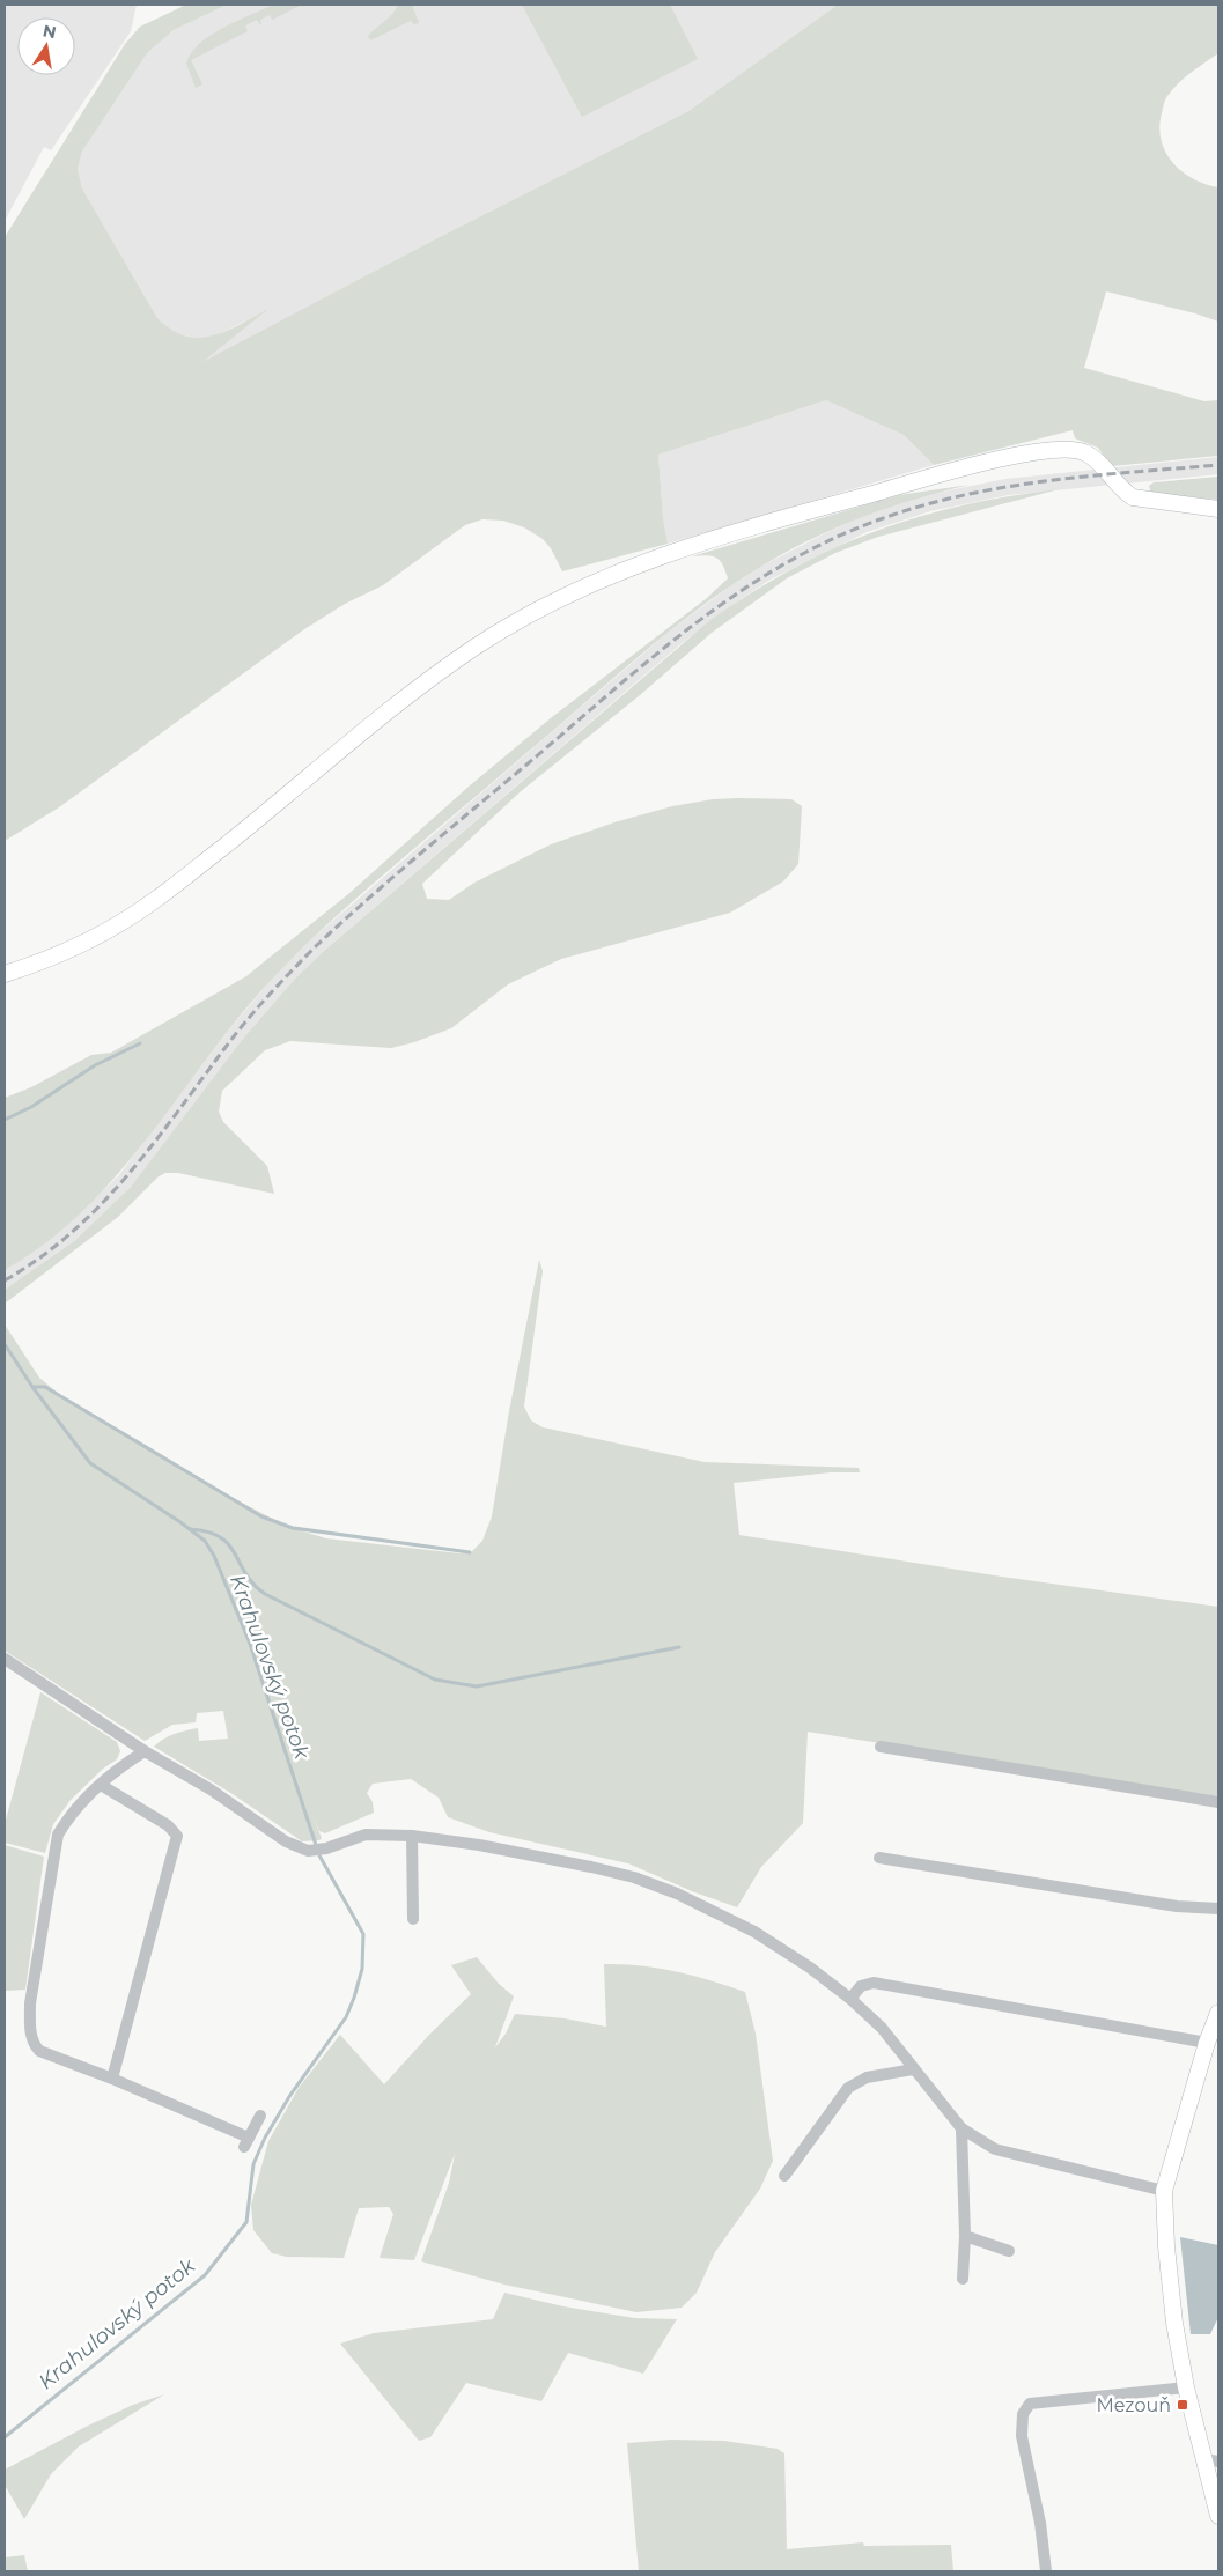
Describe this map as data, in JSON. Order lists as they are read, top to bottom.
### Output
{
  "water": ["Krahulovský potok"],
  "places": {
    "transit": ["Mezouň"]
  },
  "north": "top"
}
